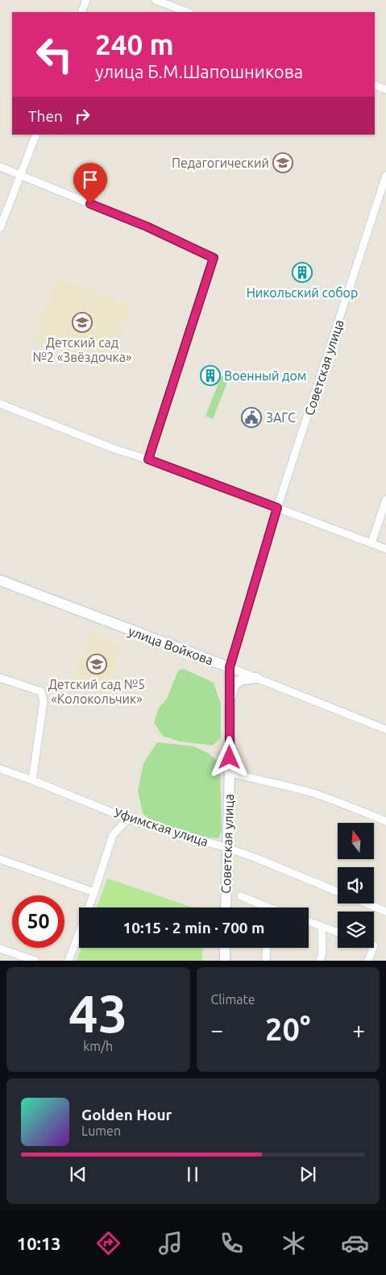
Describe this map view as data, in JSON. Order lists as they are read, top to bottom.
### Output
{
  "streets": {
    "main road": ["Советская улица", "улица Войкова"],
    "street": ["Уфимская улица"]
  },
  "crossings": [
    ["Советская улица", "улица Войкова"],
    ["Советская улица", "Уфимская улица"]
  ],
  "places": {
    "school or university": ["Педагогический", "Детский сад №2 «Звёздочка»", "Детский сад №5 «Колокольчик»"],
    "building": ["Никольский собор", "Военный дом"],
    "public building": ["ЗАГС"]
  },
  "north": "top",
  "page": {
    "turn": ["240 m", "улица Б.М.Шапошникова"],
    "then": "Then",
    "limit": "50",
    "trip": "10:15 · 2 min · 700 m",
    "tile": [
      ["43", "km/h"],
      "Climate"
    ],
    "heat": ["−", "20°", "+"],
    "song": ["Golden Hour", "Lumen"],
    "tabs": "10:13"
  }
}
